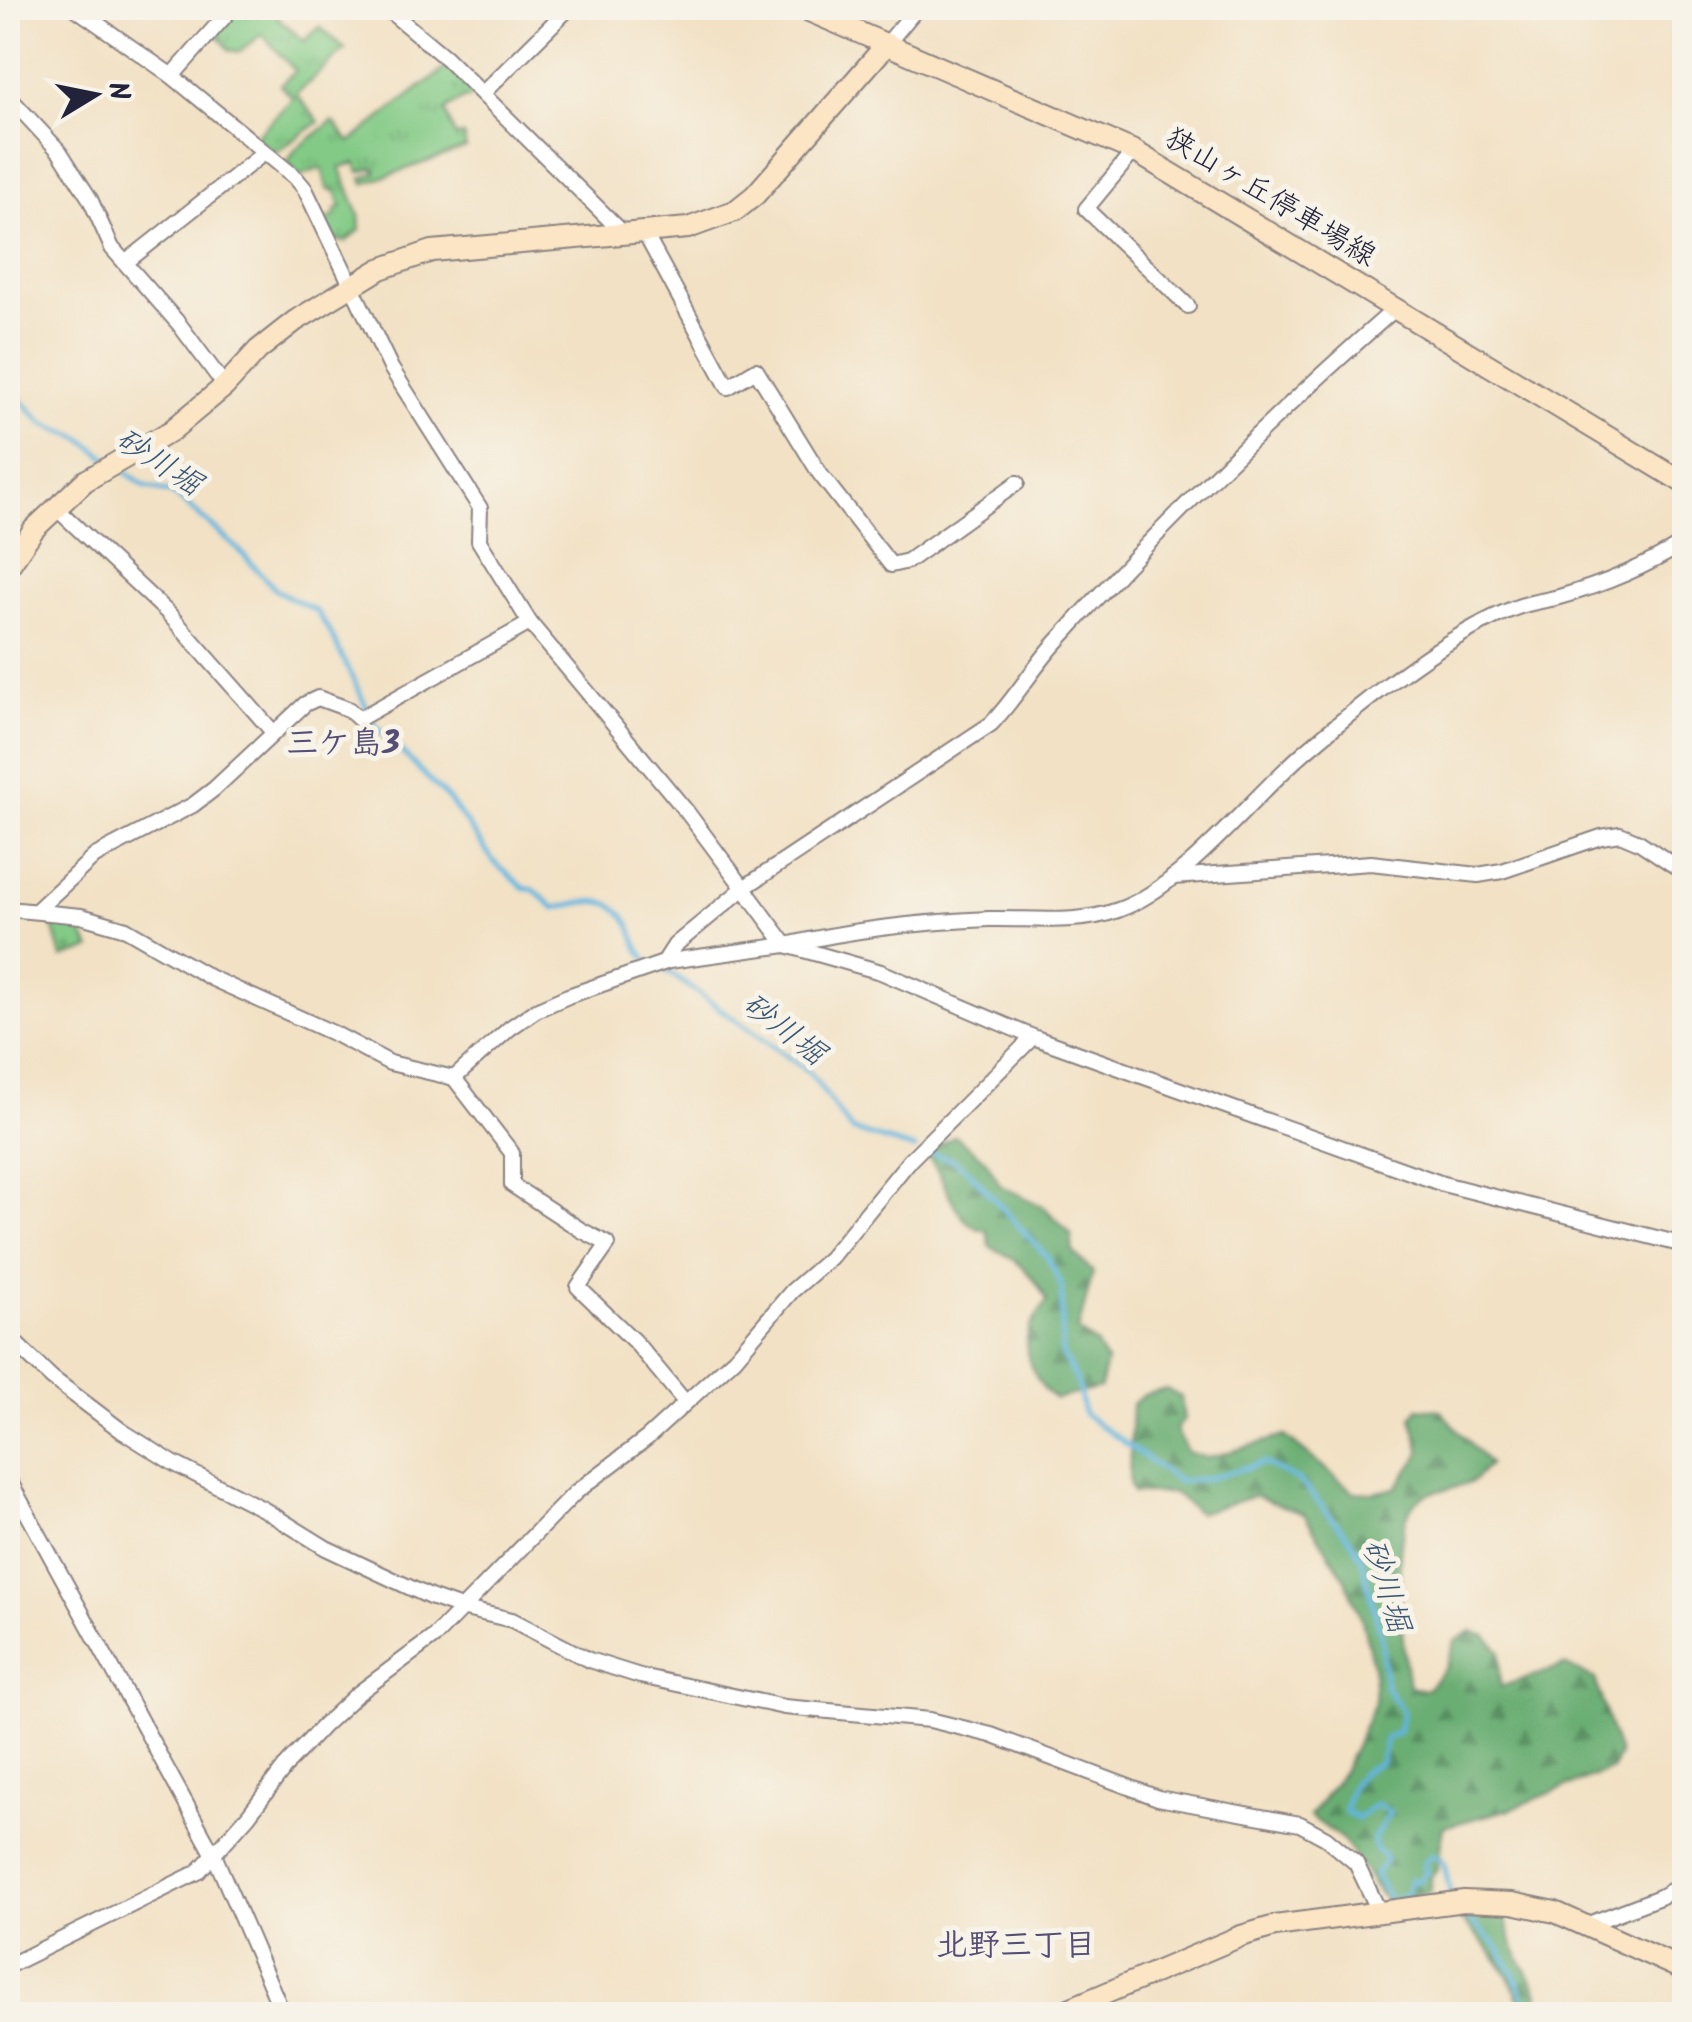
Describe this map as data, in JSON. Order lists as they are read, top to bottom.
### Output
{
  "streets": {
    "street": ["狭山ヶ丘停車場線"]
  },
  "districts": ["三ケ島3", "北野三丁目"],
  "water": ["砂川堀"],
  "north": "right"
}
